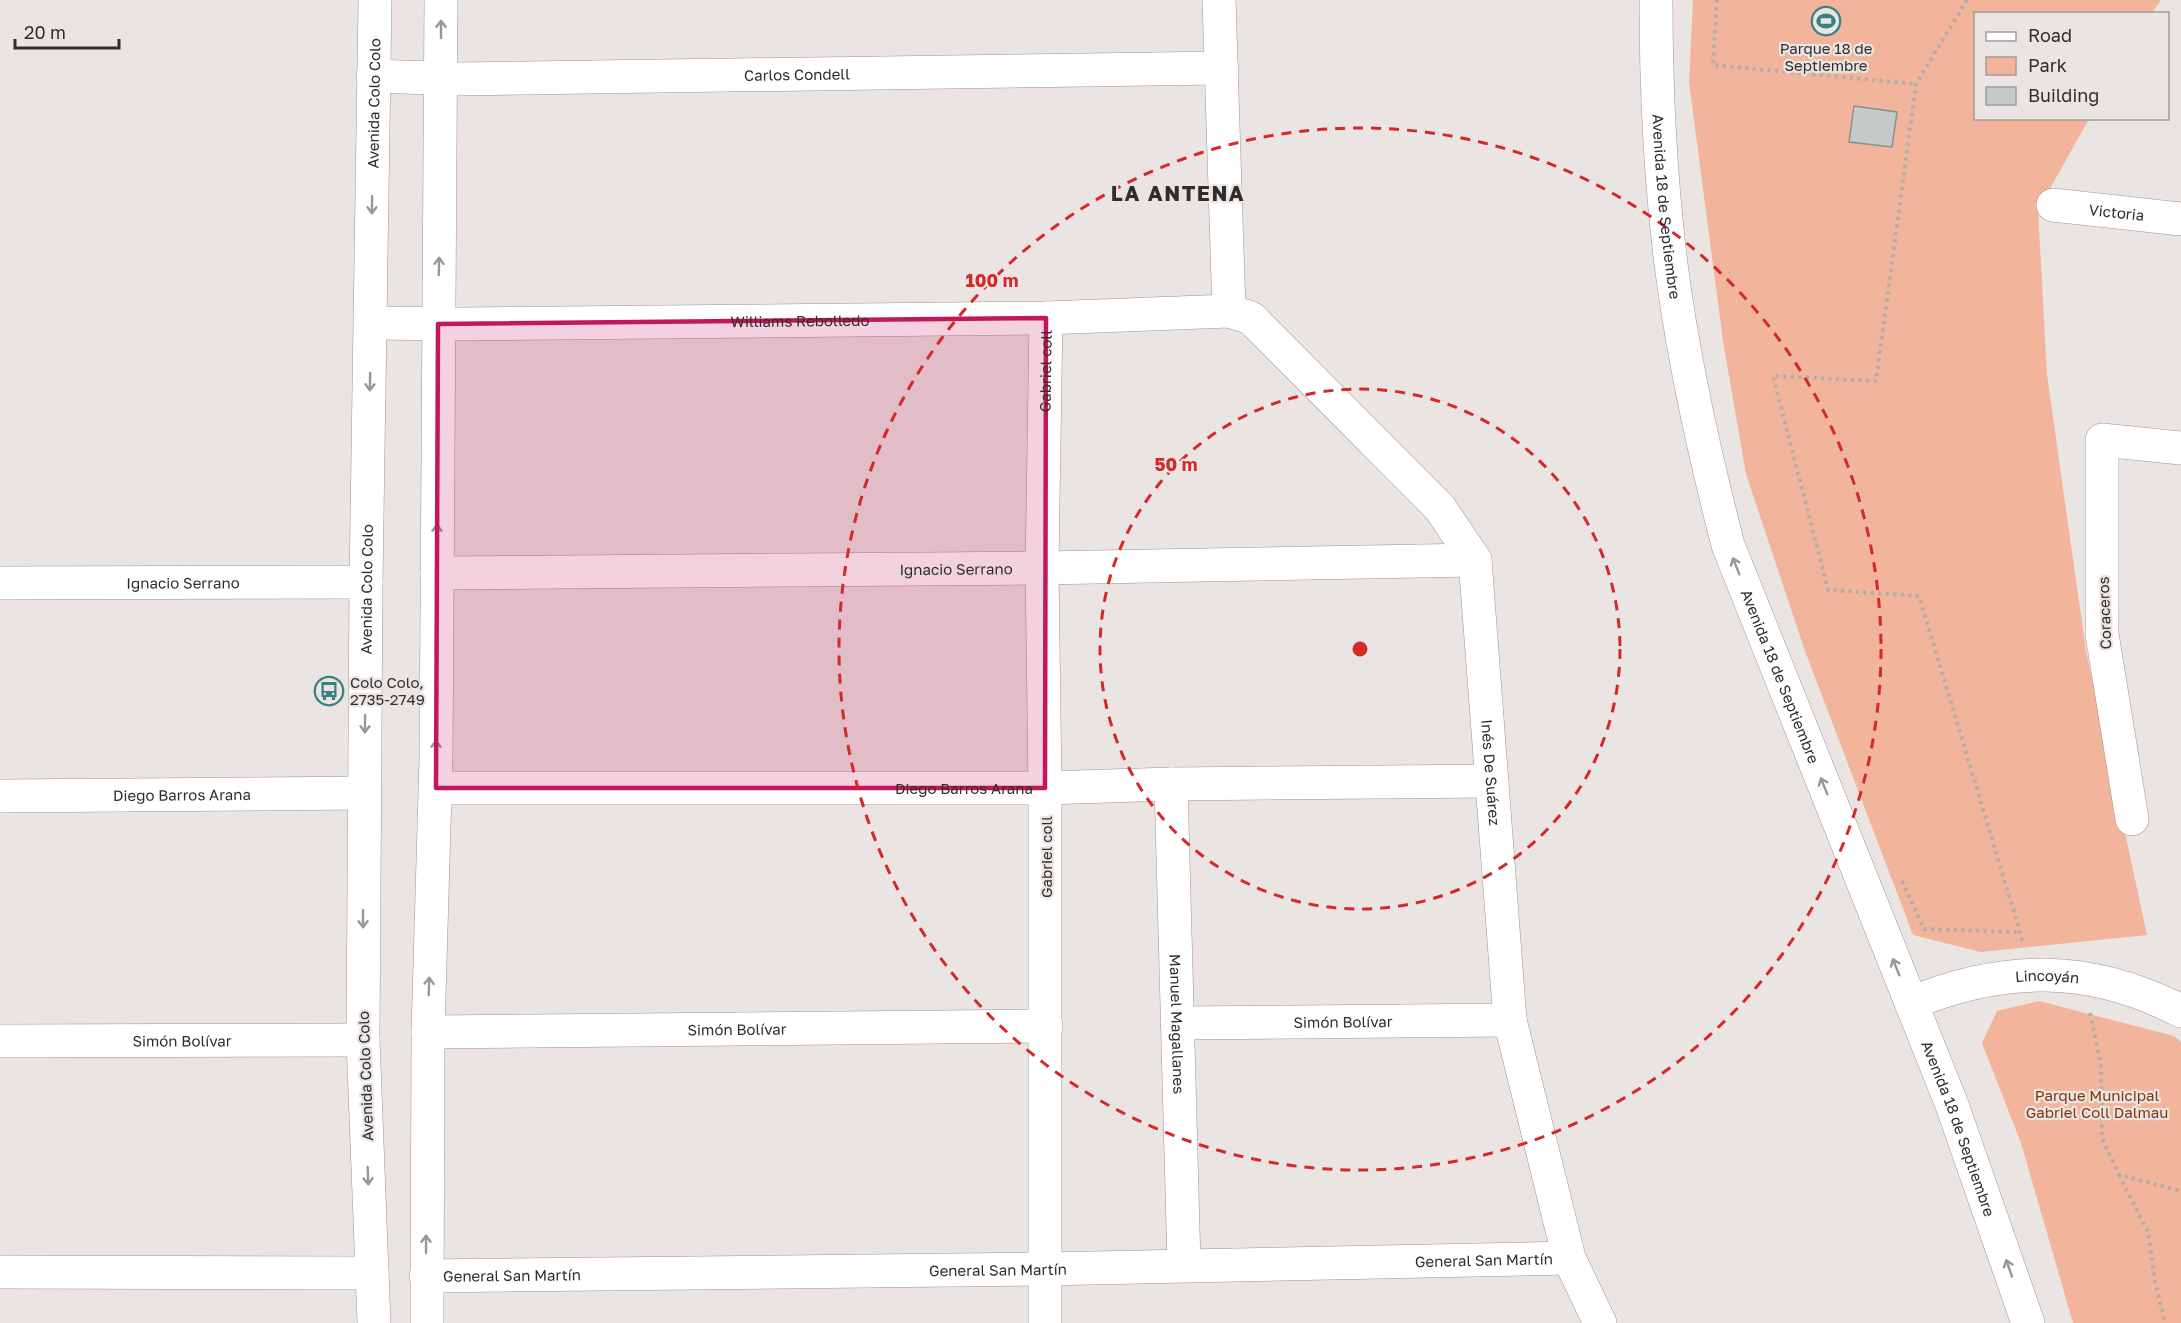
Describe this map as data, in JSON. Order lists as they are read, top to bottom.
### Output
{
  "streets": {
    "street": [
      "Carlos Condell",
      "Avenida Colo Colo",
      "Avenida 18 de Septiembre",
      "Victoria",
      "Williams Rebolledo",
      "Gabriel coll",
      "Ignacio Serrano",
      "Coraceros",
      "Inés De Suárez",
      "Diego Barros Arana",
      "Lincoyán",
      "Simón Bolívar",
      "Manuel Magallanes",
      "General San Martín"
    ]
  },
  "crossings": [
    ["Carlos Condell", "Avenida Colo Colo"],
    ["Avenida Colo Colo", "Williams Rebolledo"],
    ["Avenida Colo Colo", "Ignacio Serrano"],
    ["Avenida Colo Colo", "Diego Barros Arana"],
    ["Avenida Colo Colo", "Simón Bolívar"],
    ["Avenida 18 de Septiembre", "Lincoyán"],
    ["Williams Rebolledo", "Gabriel coll"],
    ["Williams Rebolledo", "Inés De Suárez"],
    ["Gabriel coll", "Ignacio Serrano"],
    ["Gabriel coll", "Diego Barros Arana"],
    ["Gabriel coll", "Simón Bolívar"],
    ["Gabriel coll", "General San Martín"],
    ["Ignacio Serrano", "Inés De Suárez"],
    ["Inés De Suárez", "Diego Barros Arana"],
    ["Inés De Suárez", "Simón Bolívar"],
    ["Inés De Suárez", "General San Martín"],
    ["Diego Barros Arana", "Manuel Magallanes"],
    ["Simón Bolívar", "Manuel Magallanes"],
    ["Manuel Magallanes", "General San Martín"]
  ],
  "one_way": ["Avenida 18 de Septiembre"],
  "districts": ["LA ANTENA"],
  "parks": ["Parque Municipal Gabriel Coll Dalmau"],
  "places": {
    "sports": ["Parque 18 de Septiembre"],
    "bus stop": ["Colo Colo, 2735-2749"]
  },
  "legend": ["Road", "Park", "Building"],
  "scale_bar": "20 m",
  "rings": ["100 m", "50 m"]
}
